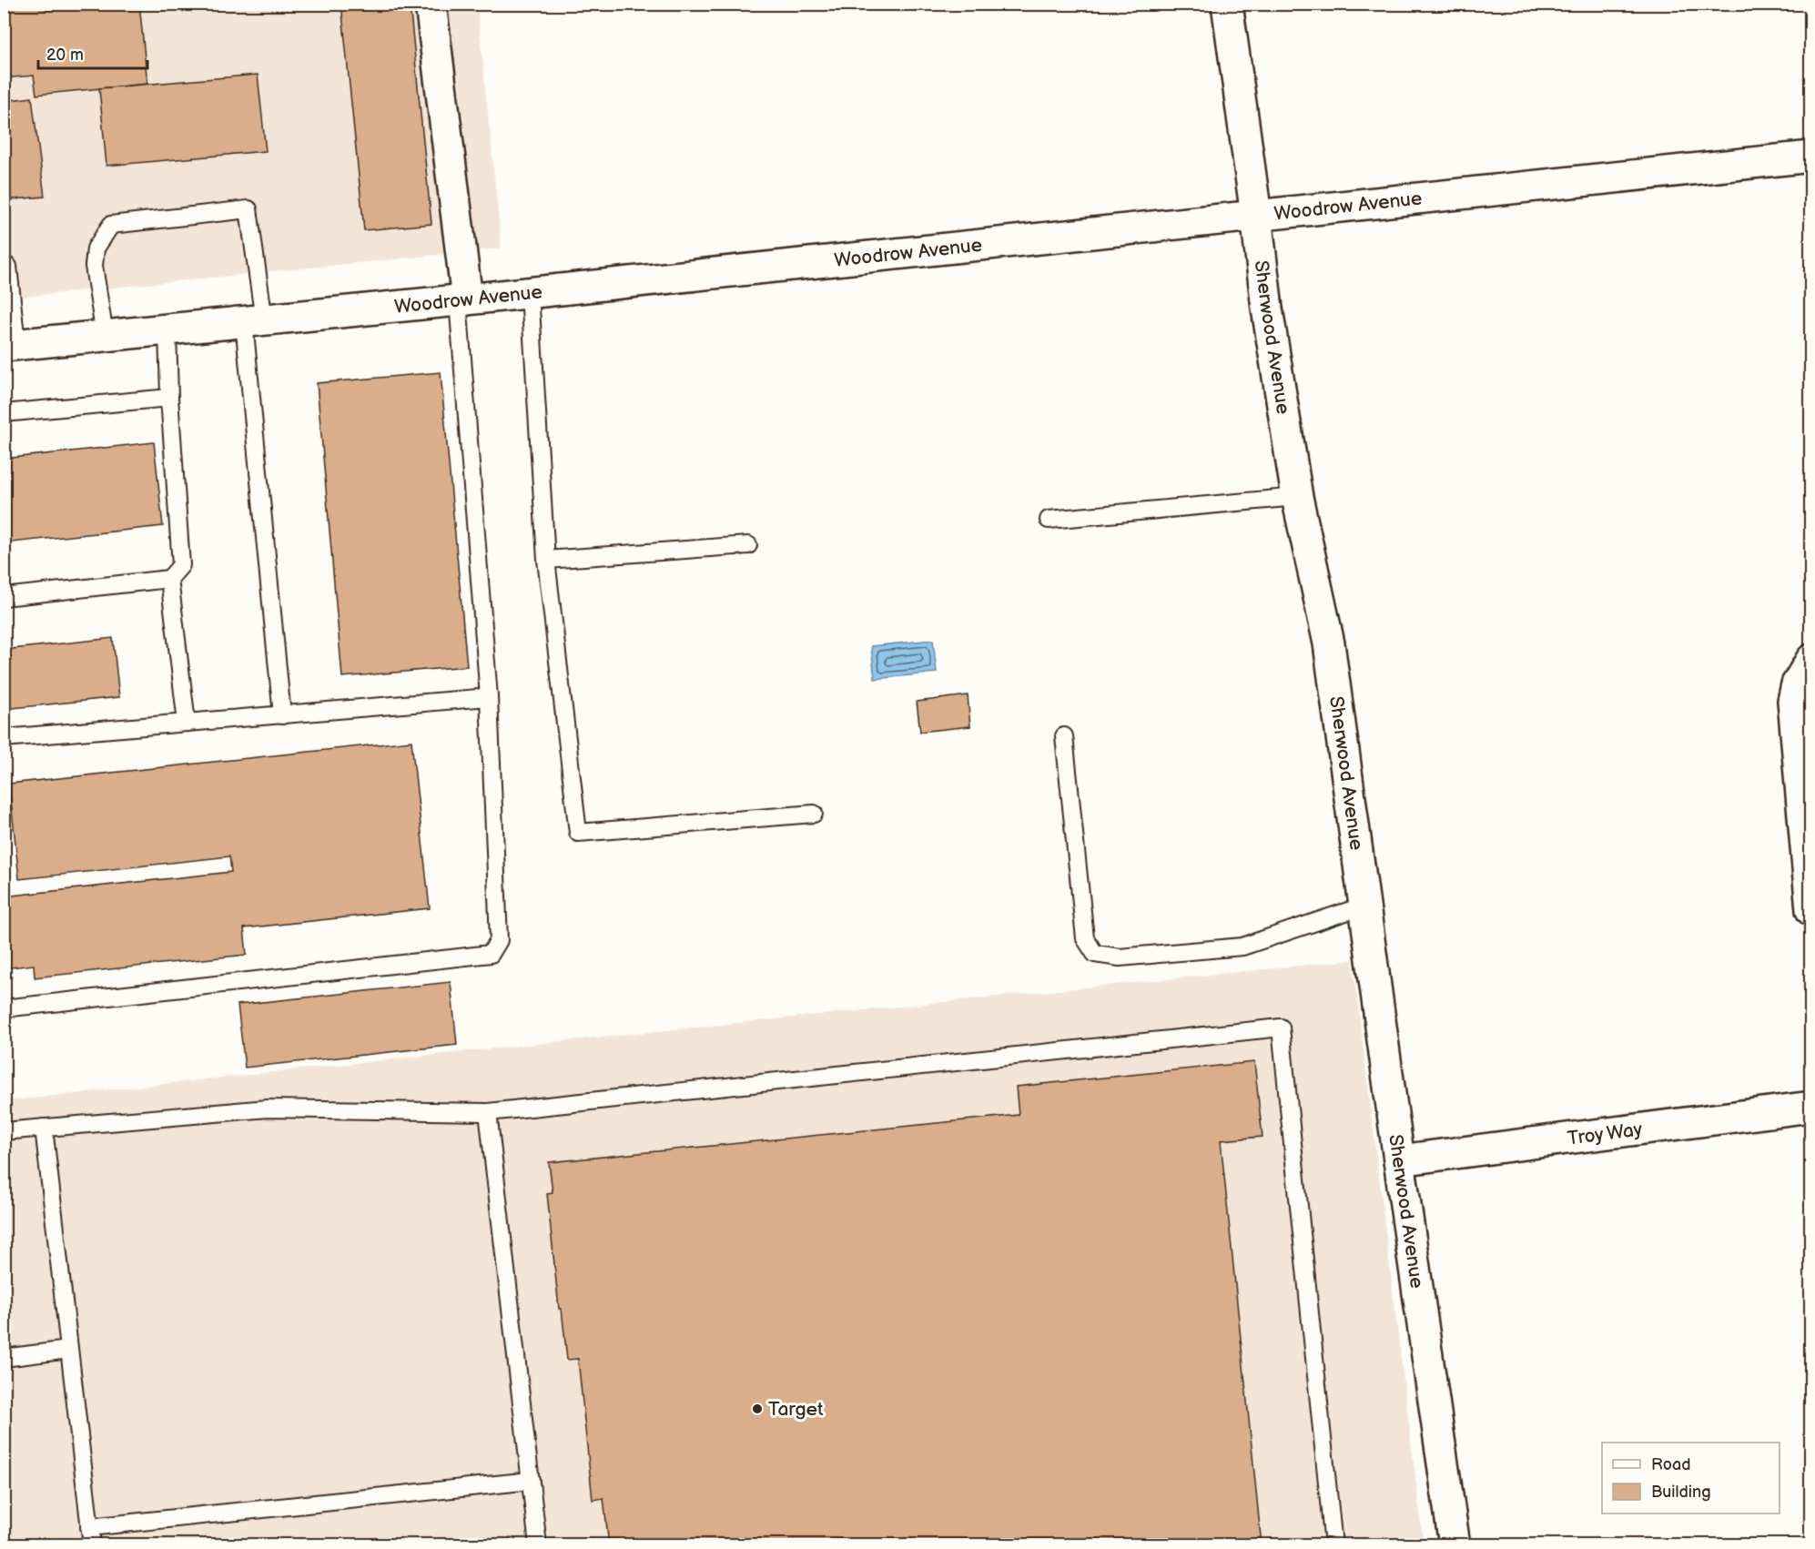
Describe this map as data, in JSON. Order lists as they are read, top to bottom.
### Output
{
  "streets": {
    "street": ["Woodrow Avenue", "Sherwood Avenue", "Troy Way"]
  },
  "crossings": [
    ["Woodrow Avenue", "Sherwood Avenue"],
    ["Sherwood Avenue", "Troy Way"]
  ],
  "places": ["Target"],
  "legend": ["Road", "Building"],
  "scale_bar": "20 m"
}
